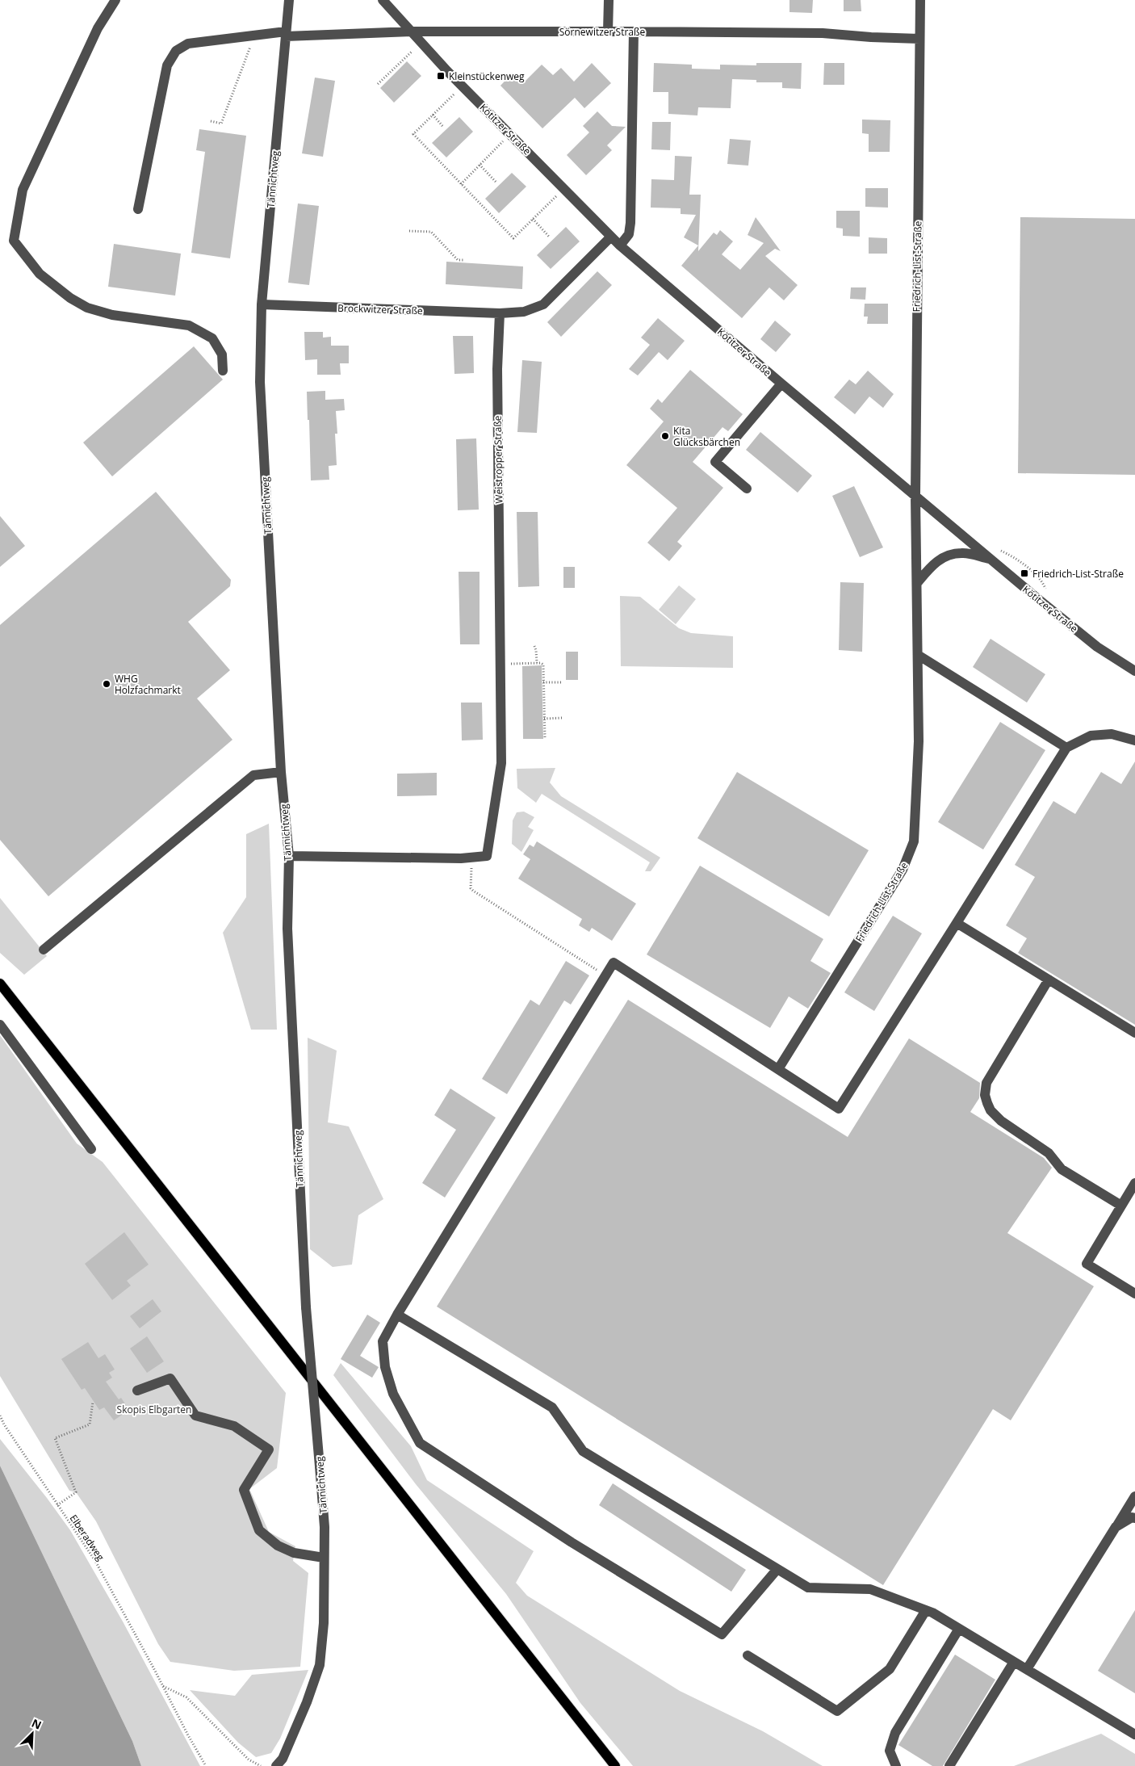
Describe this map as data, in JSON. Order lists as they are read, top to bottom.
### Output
{
  "streets": {
    "street": [
      "Sörnewitzer Straße",
      "Kötitzer Straße",
      "Tännichtweg",
      "Friedrich-List-Straße",
      "Brockwitzer Straße",
      "Weistropper Straße"
    ],
    "path": ["Elberadweg"]
  },
  "crossings": [
    ["Sörnewitzer Straße", "Kötitzer Straße"],
    ["Sörnewitzer Straße", "Tännichtweg"],
    ["Sörnewitzer Straße", "Friedrich-List-Straße"],
    ["Kötitzer Straße", "Friedrich-List-Straße"],
    ["Tännichtweg", "Brockwitzer Straße"],
    ["Brockwitzer Straße", "Weistropper Straße"]
  ],
  "parks": ["Skopis Elbgarten"],
  "places": {
    "transit": ["Kleinstückenweg", "Friedrich-List-Straße"],
    "other": ["Kita Glücksbärchen", "WHG Holzfachmarkt"]
  },
  "north": "top right"
}
